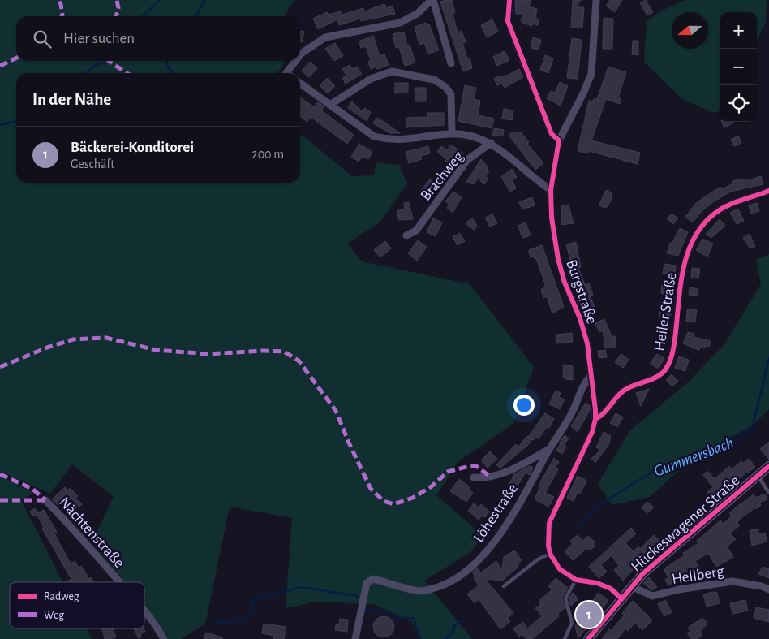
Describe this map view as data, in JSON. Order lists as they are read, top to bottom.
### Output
{
  "streets": {
    "street": [
      "Brachweg",
      "Burgstraße",
      "Heiler Straße",
      "Löhestraße",
      "Hückeswagener Straße",
      "Nächtenstraße",
      "Hellberg"
    ]
  },
  "crossings": [
    ["Burgstraße", "Heiler Straße"],
    ["Burgstraße", "Löhestraße"],
    ["Burgstraße", "Hückeswagener Straße"],
    ["Hückeswagener Straße", "Hellberg"]
  ],
  "water": ["Gummersbach"],
  "legend": ["Radweg", "Weg"],
  "north": "left",
  "page": {
    "map_buttons": ["+", "−"],
    "search": "Hier suchen",
    "heading": "In der Nähe",
    "list": [
      {
        "mark": "1",
        "name": "Bäckerei-Konditorei",
        "note": "Geschäft",
        "value": "200 m"
      }
    ],
    "pins": "1"
  }
}
